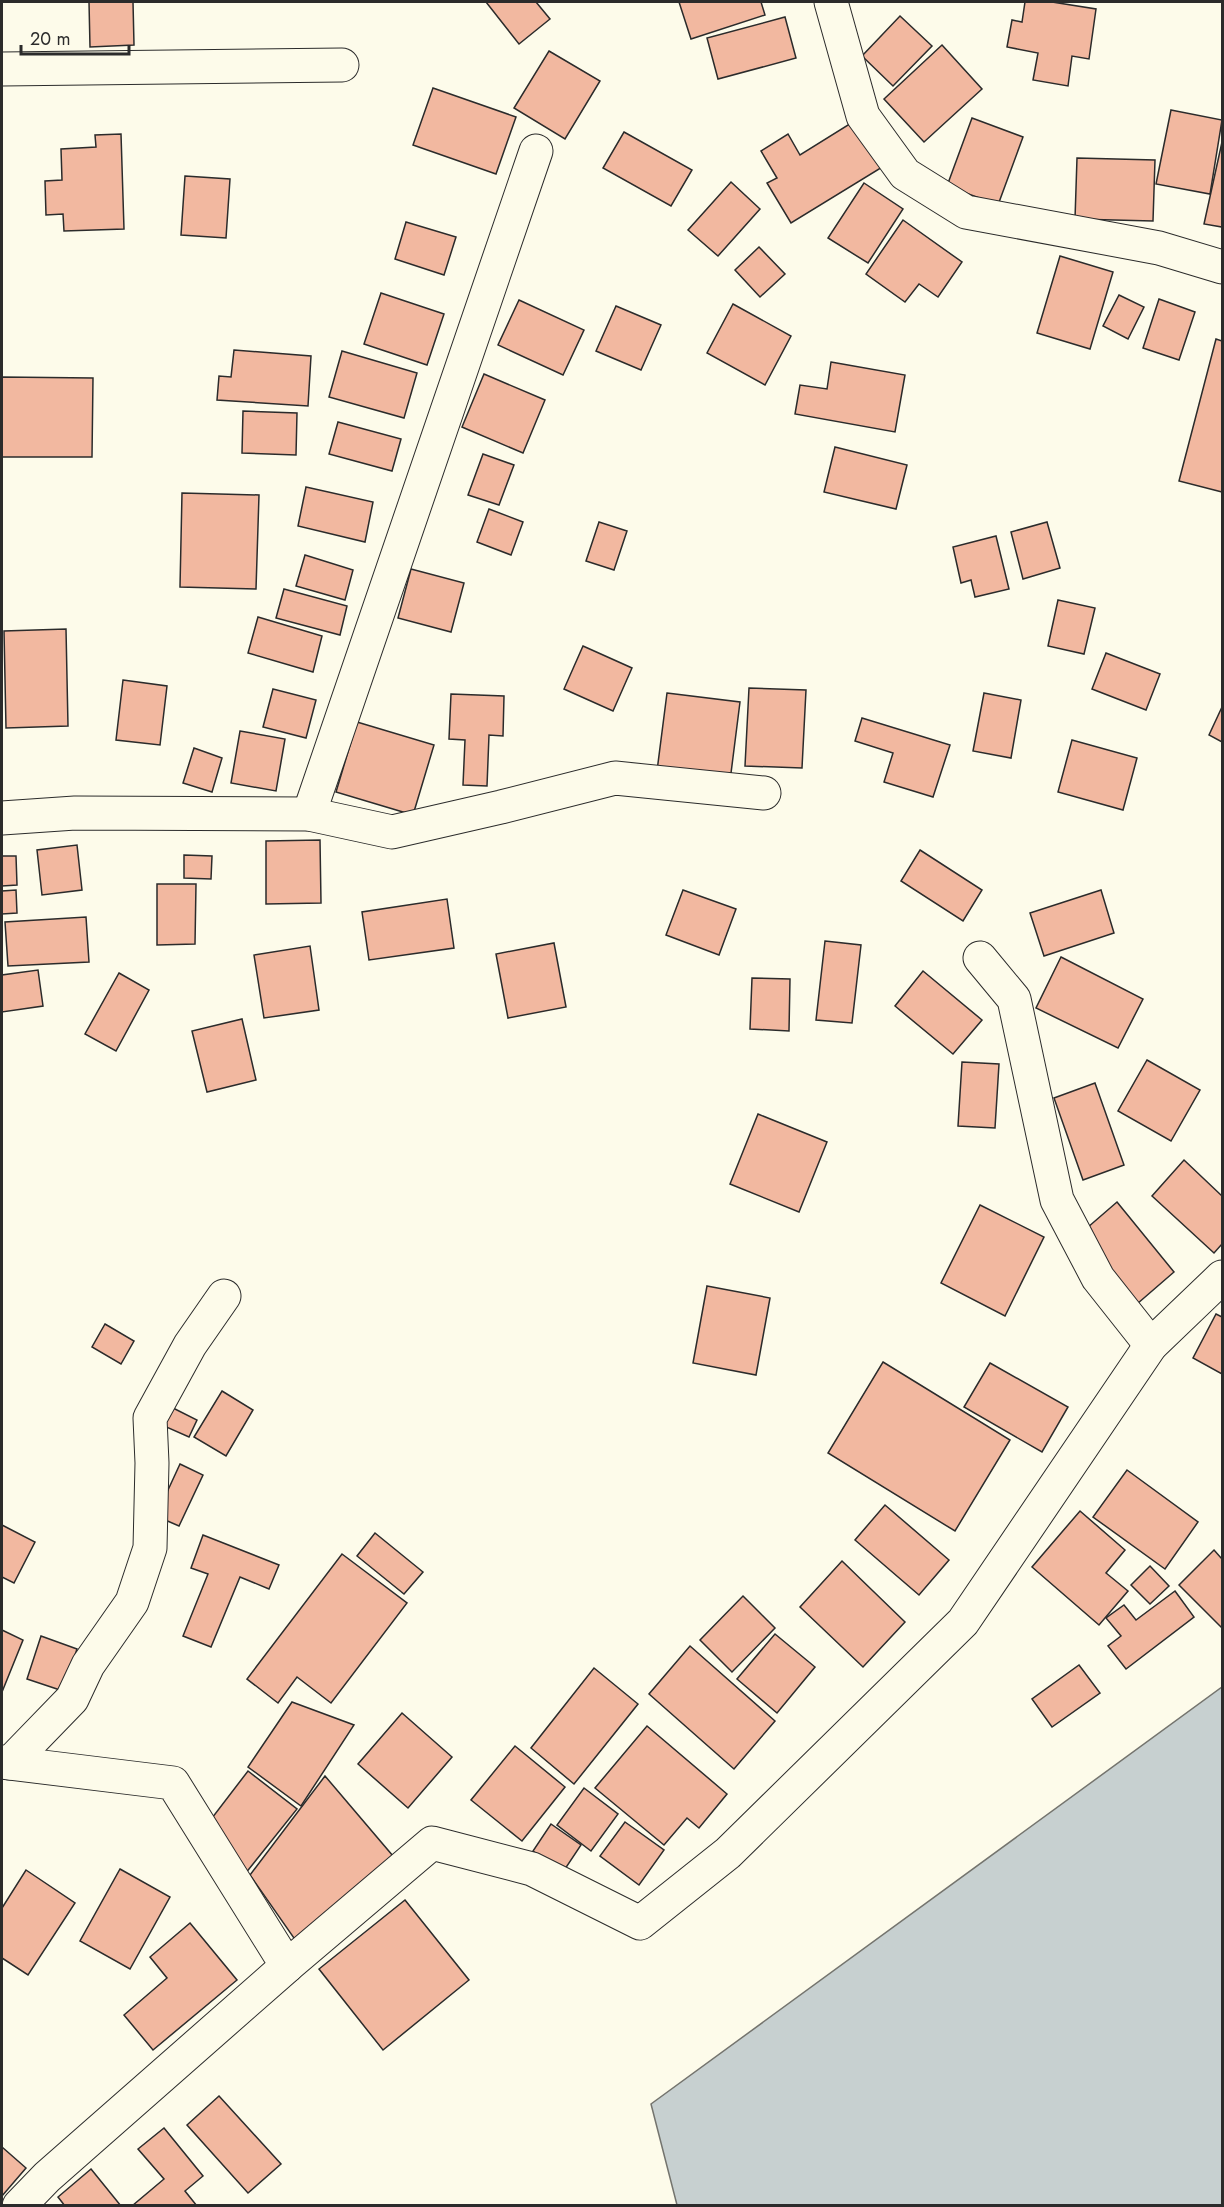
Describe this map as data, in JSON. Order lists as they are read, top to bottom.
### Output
{
  "scale_bar": "20 m"
}
